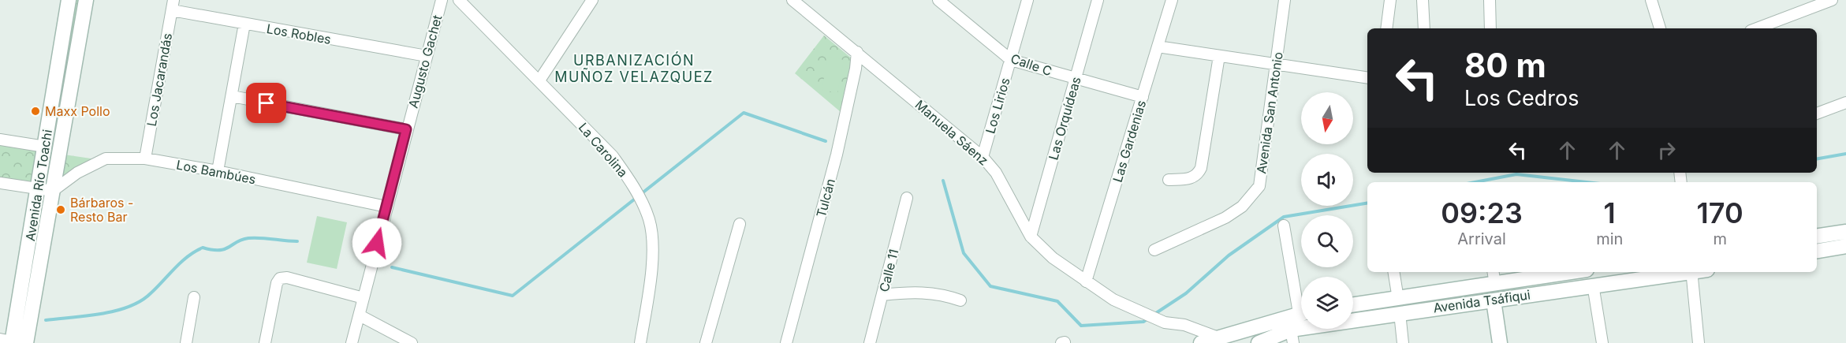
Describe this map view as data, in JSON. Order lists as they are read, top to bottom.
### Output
{
  "streets": {
    "main road": ["Avenida Río Toachi", "Avenida Tsáfiqui"],
    "street": [
      "Los Robles",
      "Augusto Gachet",
      "Calle C",
      "Los Jacarandás",
      "Los Lirios",
      "Avenida San Antonio",
      "Las Orquídeas",
      "Manuela Sáenz",
      "Las Gardenias",
      "La Carolina",
      "Los Bambúes",
      "Tulcán",
      "Calle 11"
    ]
  },
  "crossings": [
    ["Los Robles", "Augusto Gachet"],
    ["Los Robles", "Los Jacarandás"],
    ["Augusto Gachet", "Los Bambúes"],
    ["Calle C", "Los Lirios"],
    ["Calle C", "Las Orquídeas"],
    ["Calle C", "Las Gardenias"],
    ["Los Jacarandás", "Los Bambúes"],
    ["Los Lirios", "Manuela Sáenz"],
    ["Las Orquídeas", "Manuela Sáenz"],
    ["Manuela Sáenz", "Las Gardenias"],
    ["Manuela Sáenz", "Tulcán"],
    ["Los Bambúes", "Avenida Río Toachi"]
  ],
  "districts": ["URBANIZACIÓN MUÑOZ VELAZQUEZ"],
  "places": ["Maxx Pollo", "Bárbaros - Resto Bar"],
  "north": "bottom",
  "page": {
    "turn": ["80 m", "Los Cedros"],
    "eta": [
      "09:23",
      "Arrival",
      "1",
      "min",
      "170",
      "m"
    ]
  }
}
